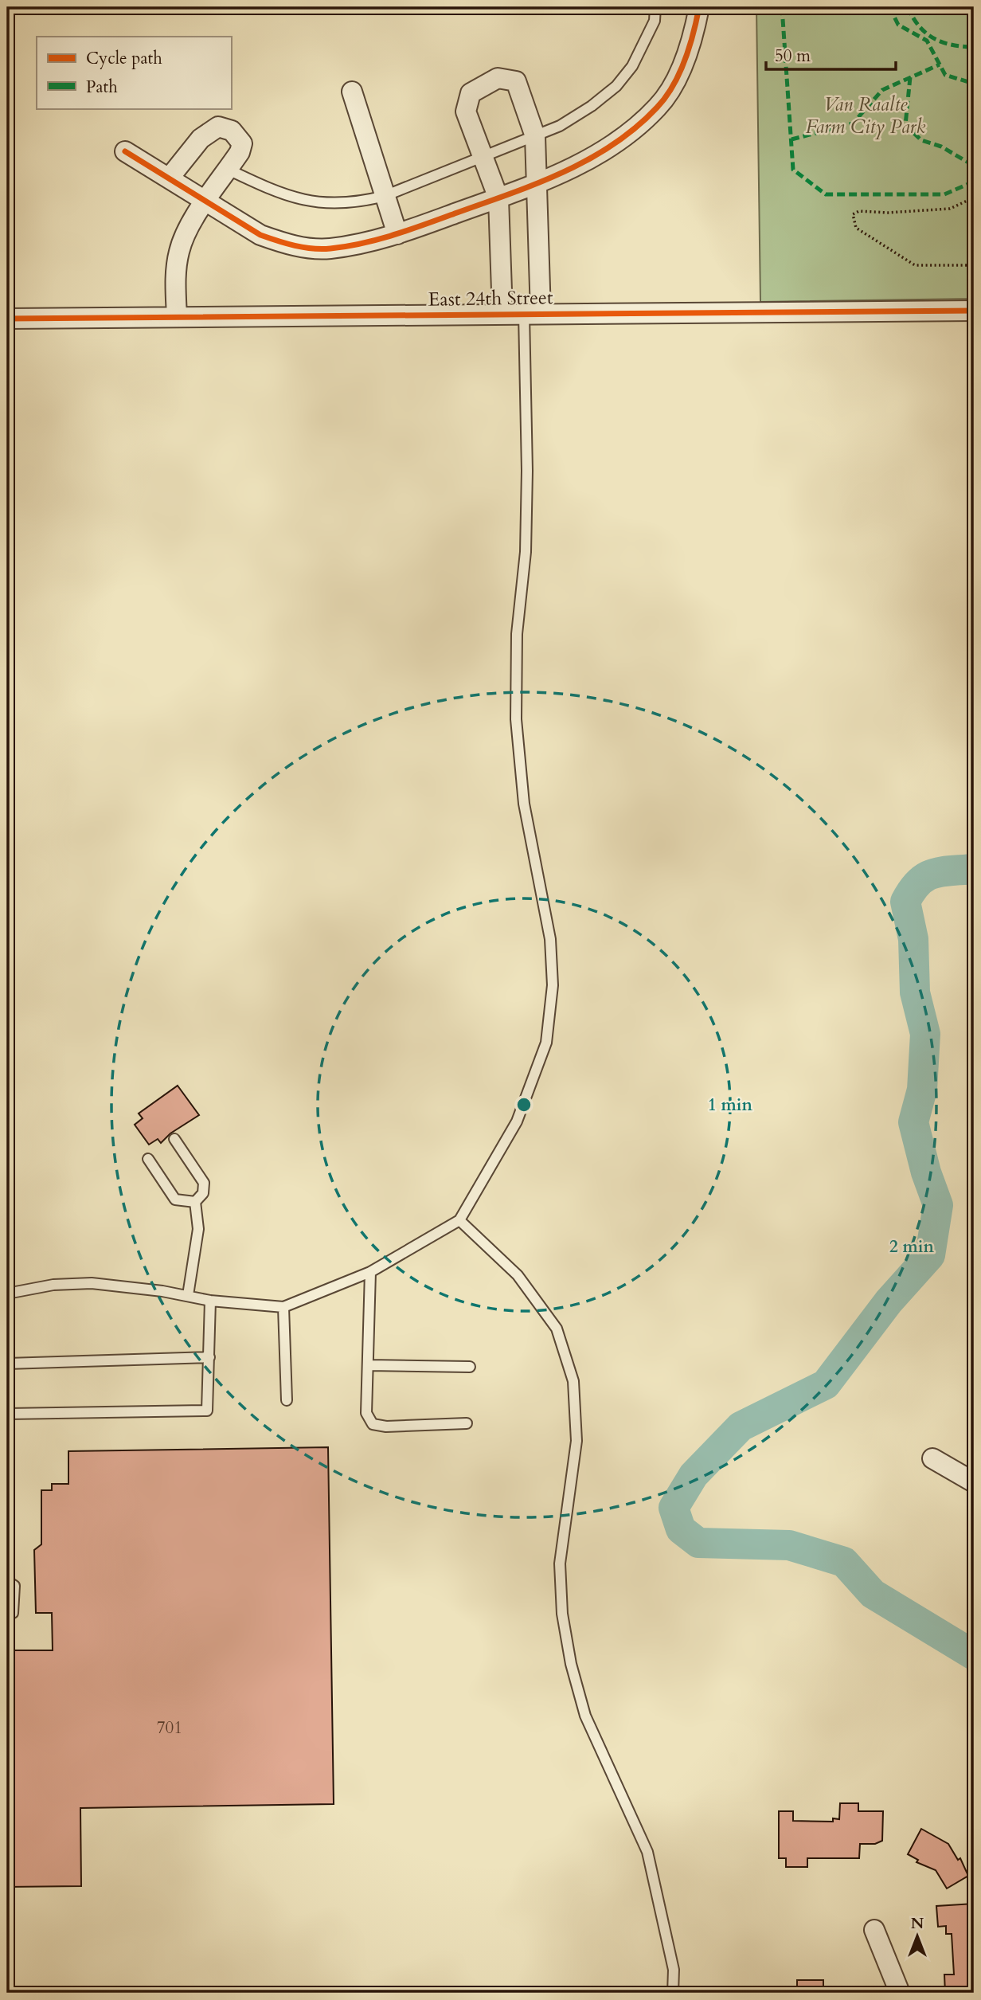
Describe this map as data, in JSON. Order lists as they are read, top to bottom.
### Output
{
  "streets": {
    "street": ["East 24th Street"]
  },
  "parks": ["Van Raalte Farm City Park"],
  "house_numbers": ["701"],
  "legend": ["Cycle path", "Path"],
  "scale_bar": "50 m",
  "north": "top",
  "rings": ["1 min", "2 min"]
}
